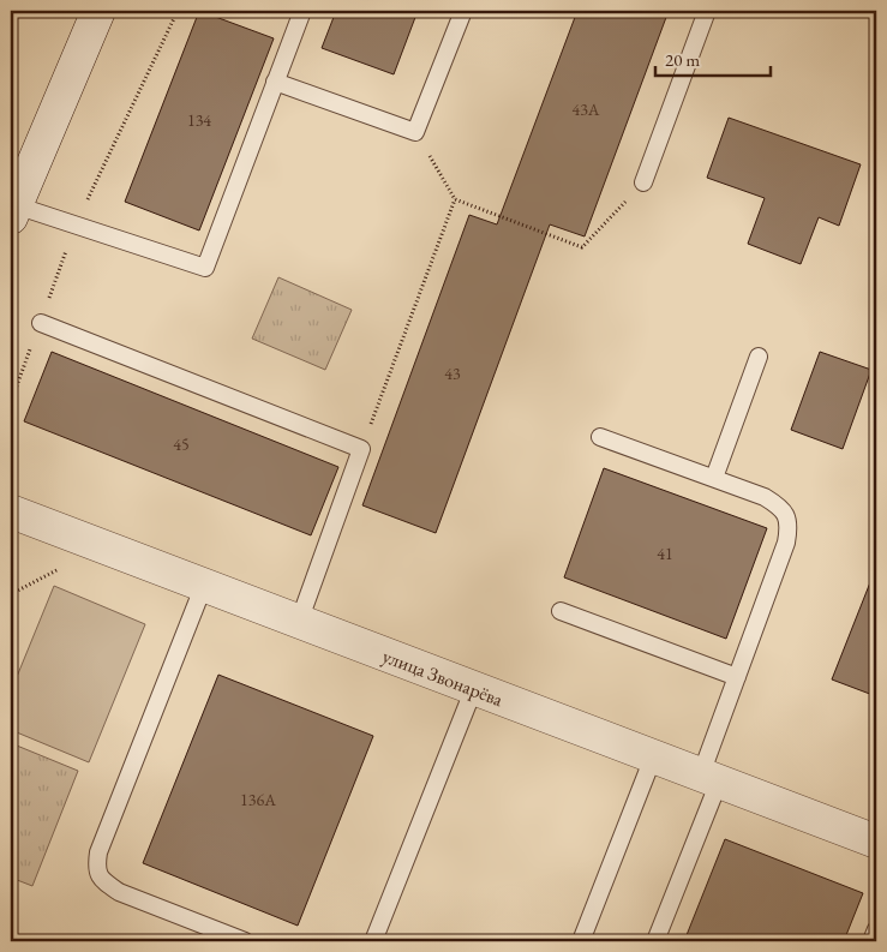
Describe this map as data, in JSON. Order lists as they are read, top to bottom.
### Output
{
  "streets": {
    "street": ["улица Звонарёва"]
  },
  "house_numbers": [
    "43А",
    "134",
    "43",
    "45",
    "41",
    "136А"
  ],
  "scale_bar": "20 m"
}
